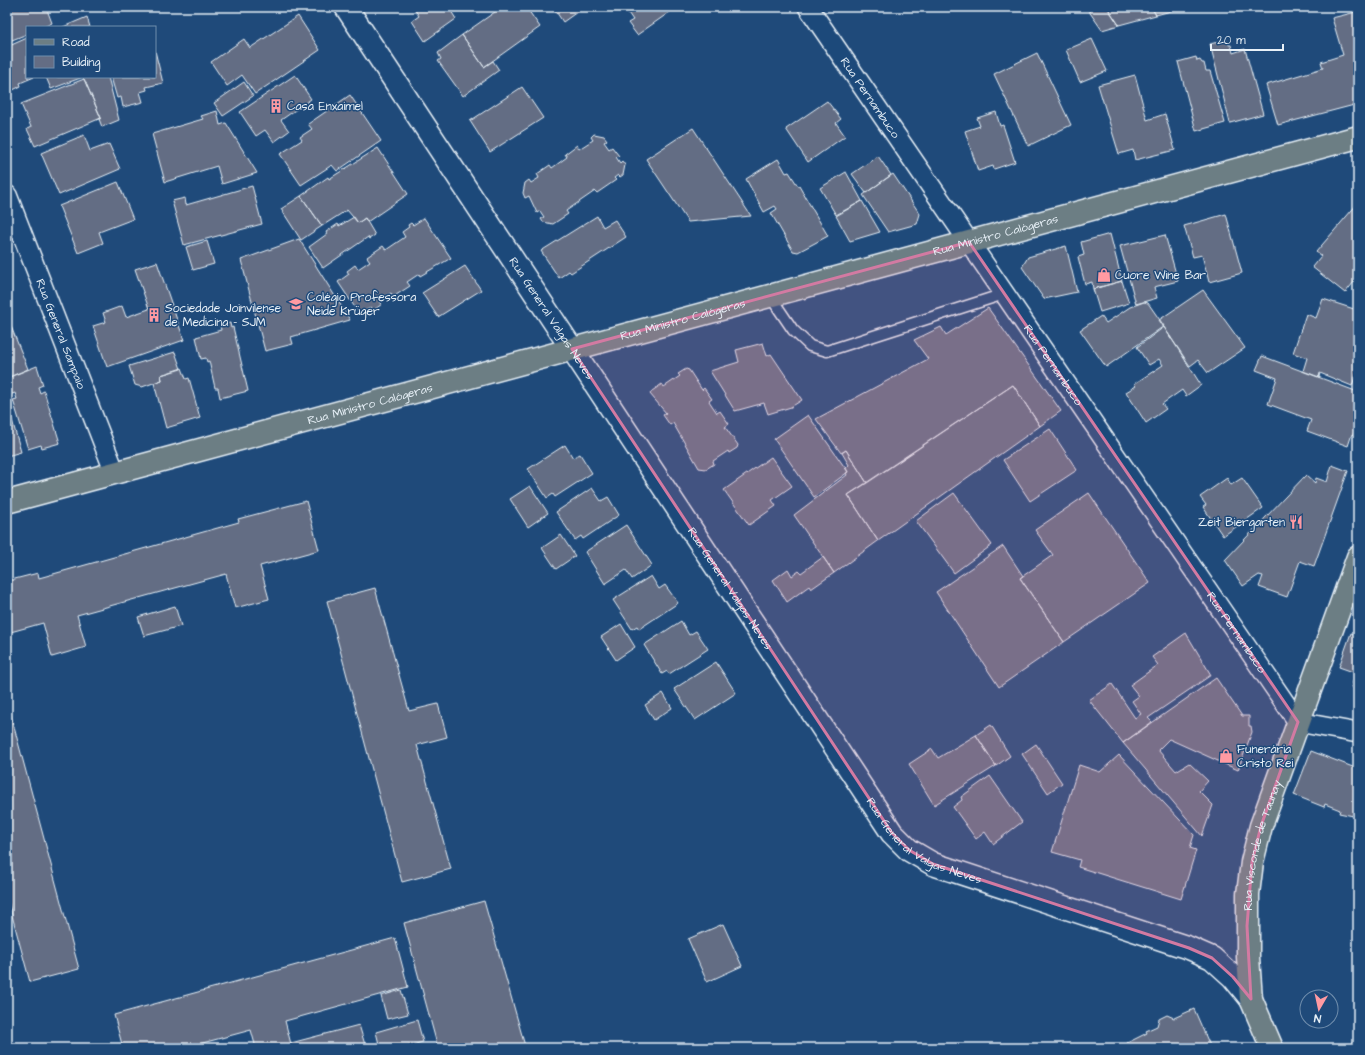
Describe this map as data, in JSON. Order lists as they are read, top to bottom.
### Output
{
  "streets": {
    "main road": ["Rua Ministro Calógeras", "Rua General Valgas Neves", "Rua Visconde de Taunay"],
    "street": ["Rua Pernambuco", "Rua General Sampaio"]
  },
  "crossings": [
    ["Rua Pernambuco", "Rua Ministro Calógeras"],
    ["Rua Pernambuco", "Rua Visconde de Taunay"],
    ["Rua Ministro Calógeras", "Rua General Valgas Neves"],
    ["Rua Ministro Calógeras", "Rua General Sampaio"],
    ["Rua General Valgas Neves", "Rua Visconde de Taunay"]
  ],
  "places": {
    "building": ["Casa Enxaimel", "Sociedade Joinvilense de Medicina - SJM"],
    "shop": ["Cuore Wine Bar", "Funerária Cristo Rei"],
    "school or university": ["Colégio Professora Neide Krüger"],
    "restaurant": ["Zeit Biergarten"]
  },
  "legend": ["Road", "Building"],
  "scale_bar": "20 m",
  "north": "bottom"
}
